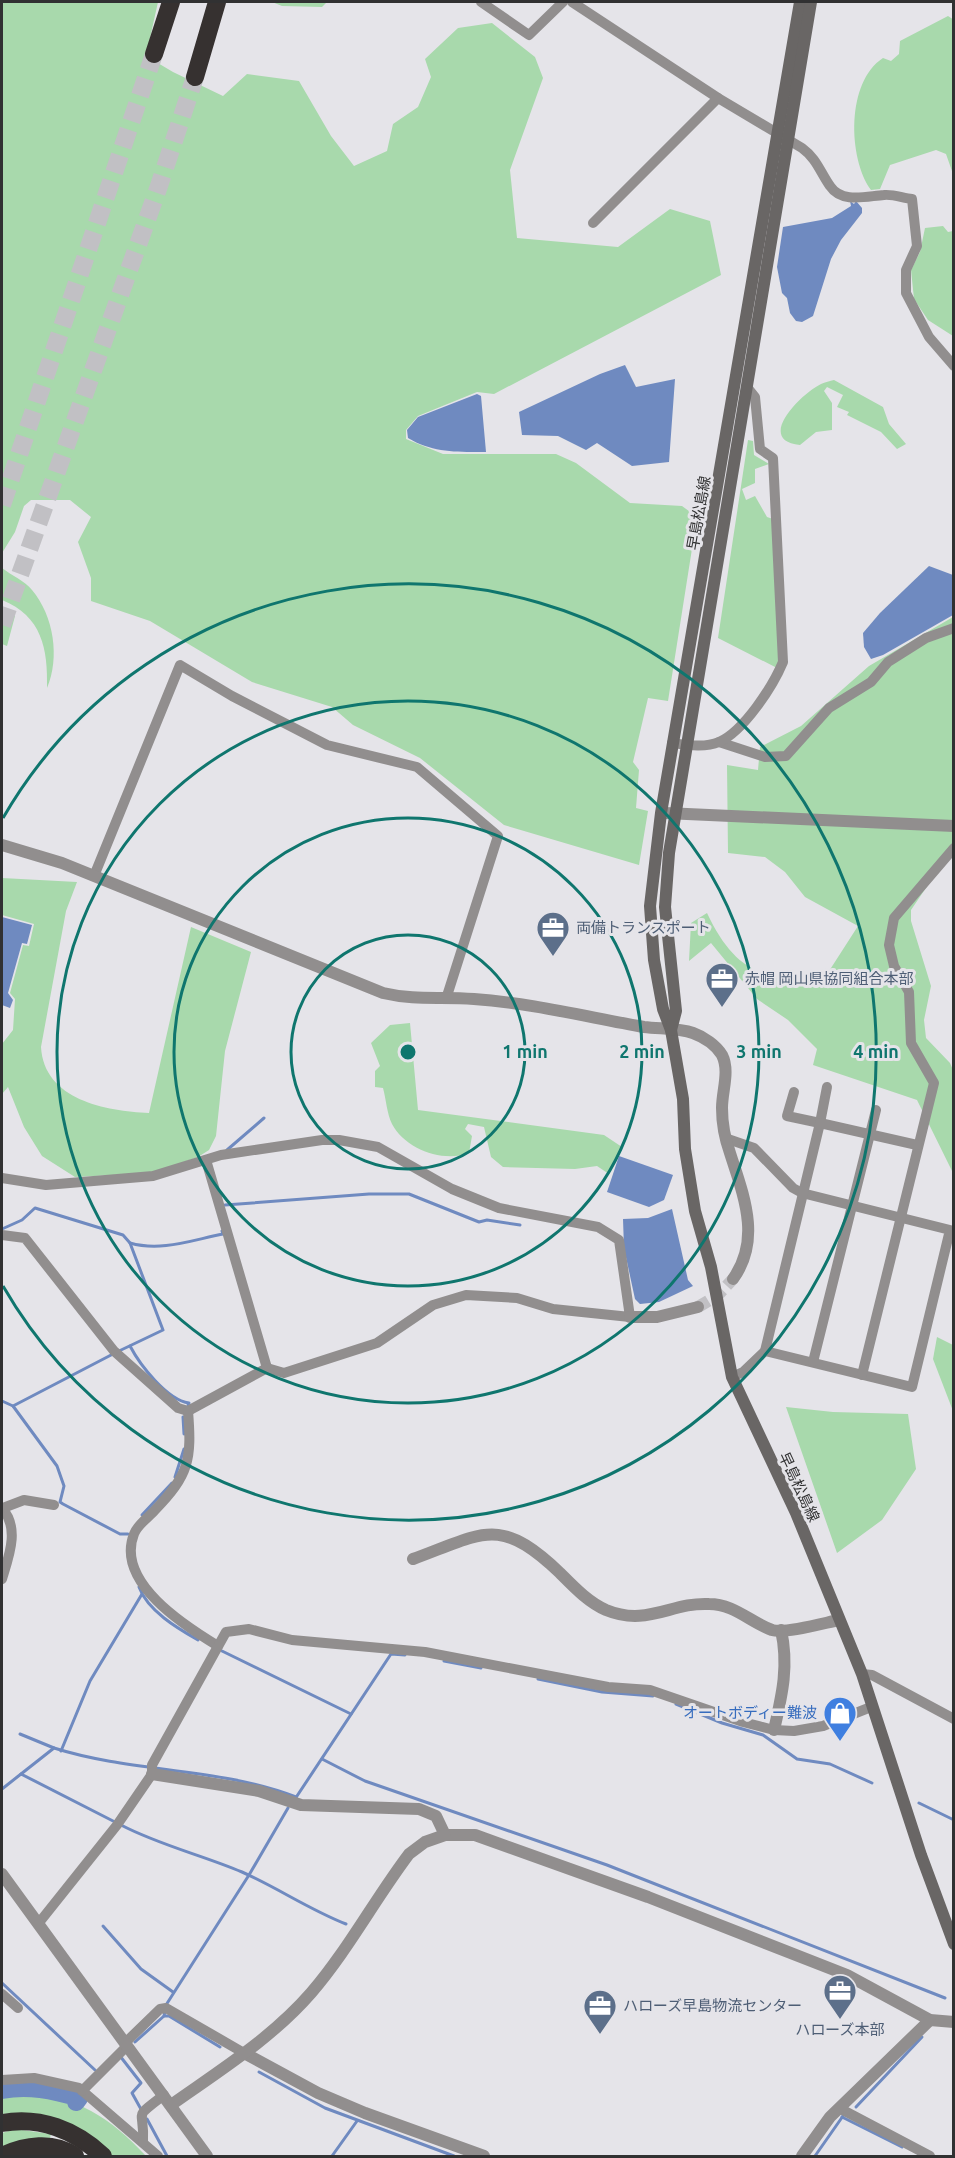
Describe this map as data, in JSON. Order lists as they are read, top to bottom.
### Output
{
  "streets": {
    "main road": ["早島松島線"]
  },
  "places": {
    "office": [
      "両備トランスポート",
      "赤帽 岡山県協同組合本部",
      "ハローズ本部",
      "ハローズ早島物流センター"
    ],
    "shop": ["オートボディー難波"]
  },
  "rings": [
    "1 min",
    "2 min",
    "3 min",
    "4 min"
  ]
}
